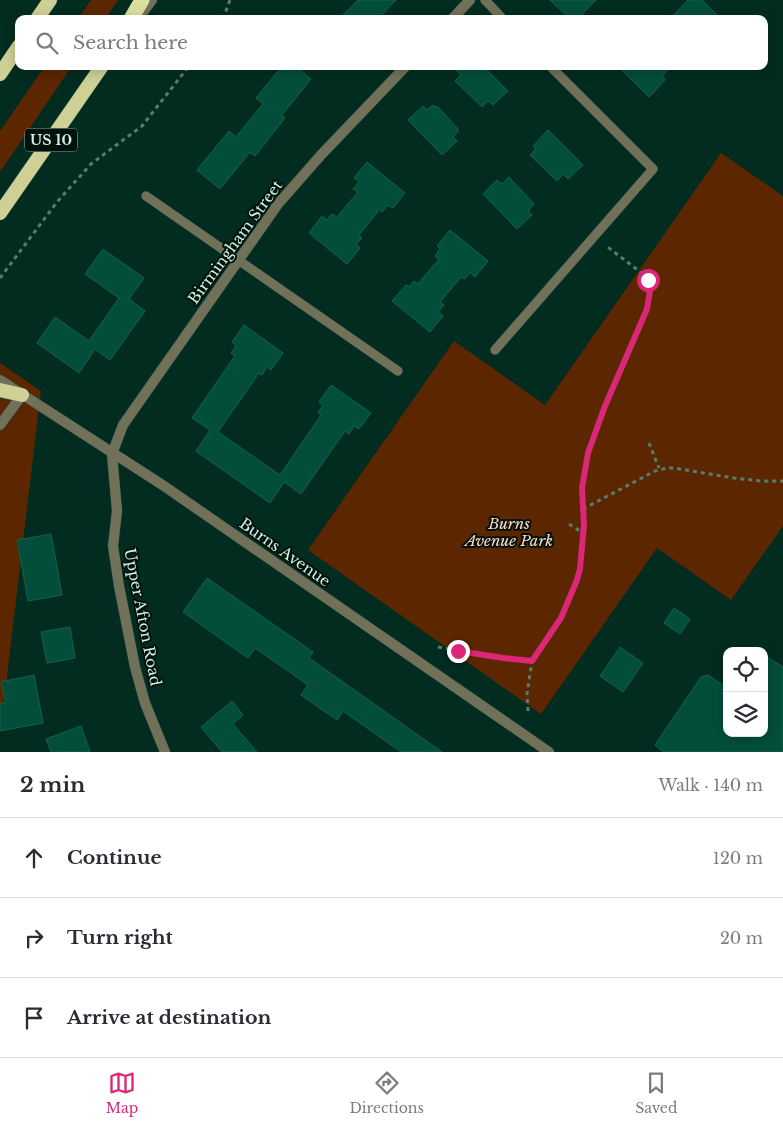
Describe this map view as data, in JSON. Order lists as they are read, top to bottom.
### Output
{
  "streets": {
    "highway": ["US 10"],
    "street": ["Birmingham Street", "Burns Avenue", "Upper Afton Road"]
  },
  "crossings": [
    ["Birmingham Street", "Burns Avenue"],
    ["Birmingham Street", "Upper Afton Road"],
    ["Burns Avenue", "Upper Afton Road"]
  ],
  "parks": ["Burns Avenue Park"],
  "page": {
    "search": "Search here",
    "heading": ["2 min", "Walk · 140 m"],
    "list": [
      ["Continue", "120 m"],
      ["Turn right", "20 m"],
      "Arrive at destination"
    ],
    "nav": ["Map", "Directions", "Saved"]
  }
}
